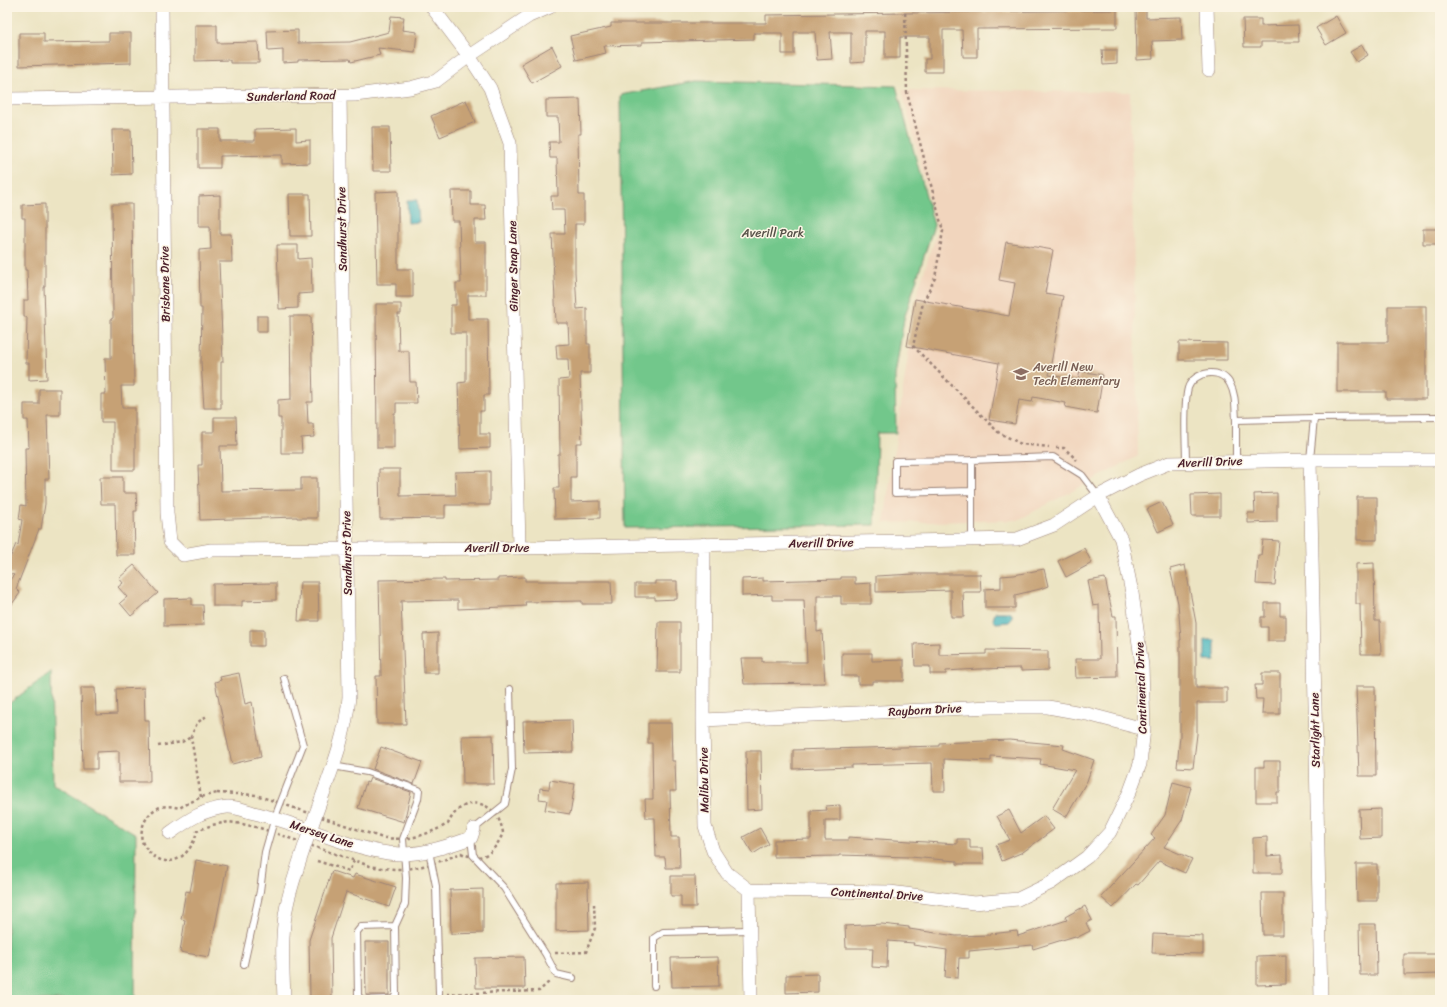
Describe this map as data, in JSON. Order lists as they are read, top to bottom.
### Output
{
  "streets": {
    "street": [
      "Sunderland Road",
      "Sandhurst Drive",
      "Ginger Snap Lane",
      "Brisbane Drive",
      "Averill Drive",
      "Continental Drive",
      "Rayborn Drive",
      "Starlight Lane",
      "Malibu Drive",
      "Mersey Lane"
    ]
  },
  "crossings": [
    ["Sunderland Road", "Sandhurst Drive"],
    ["Sunderland Road", "Ginger Snap Lane"],
    ["Sunderland Road", "Brisbane Drive"],
    ["Sandhurst Drive", "Averill Drive"],
    ["Sandhurst Drive", "Mersey Lane"],
    ["Ginger Snap Lane", "Averill Drive"],
    ["Brisbane Drive", "Averill Drive"],
    ["Averill Drive", "Continental Drive"],
    ["Averill Drive", "Starlight Lane"],
    ["Averill Drive", "Malibu Drive"],
    ["Continental Drive", "Rayborn Drive"],
    ["Continental Drive", "Malibu Drive"],
    ["Rayborn Drive", "Malibu Drive"]
  ],
  "parks": ["Averill Park"],
  "places": {
    "school or university": ["Averill New Tech Elementary"]
  }
}
